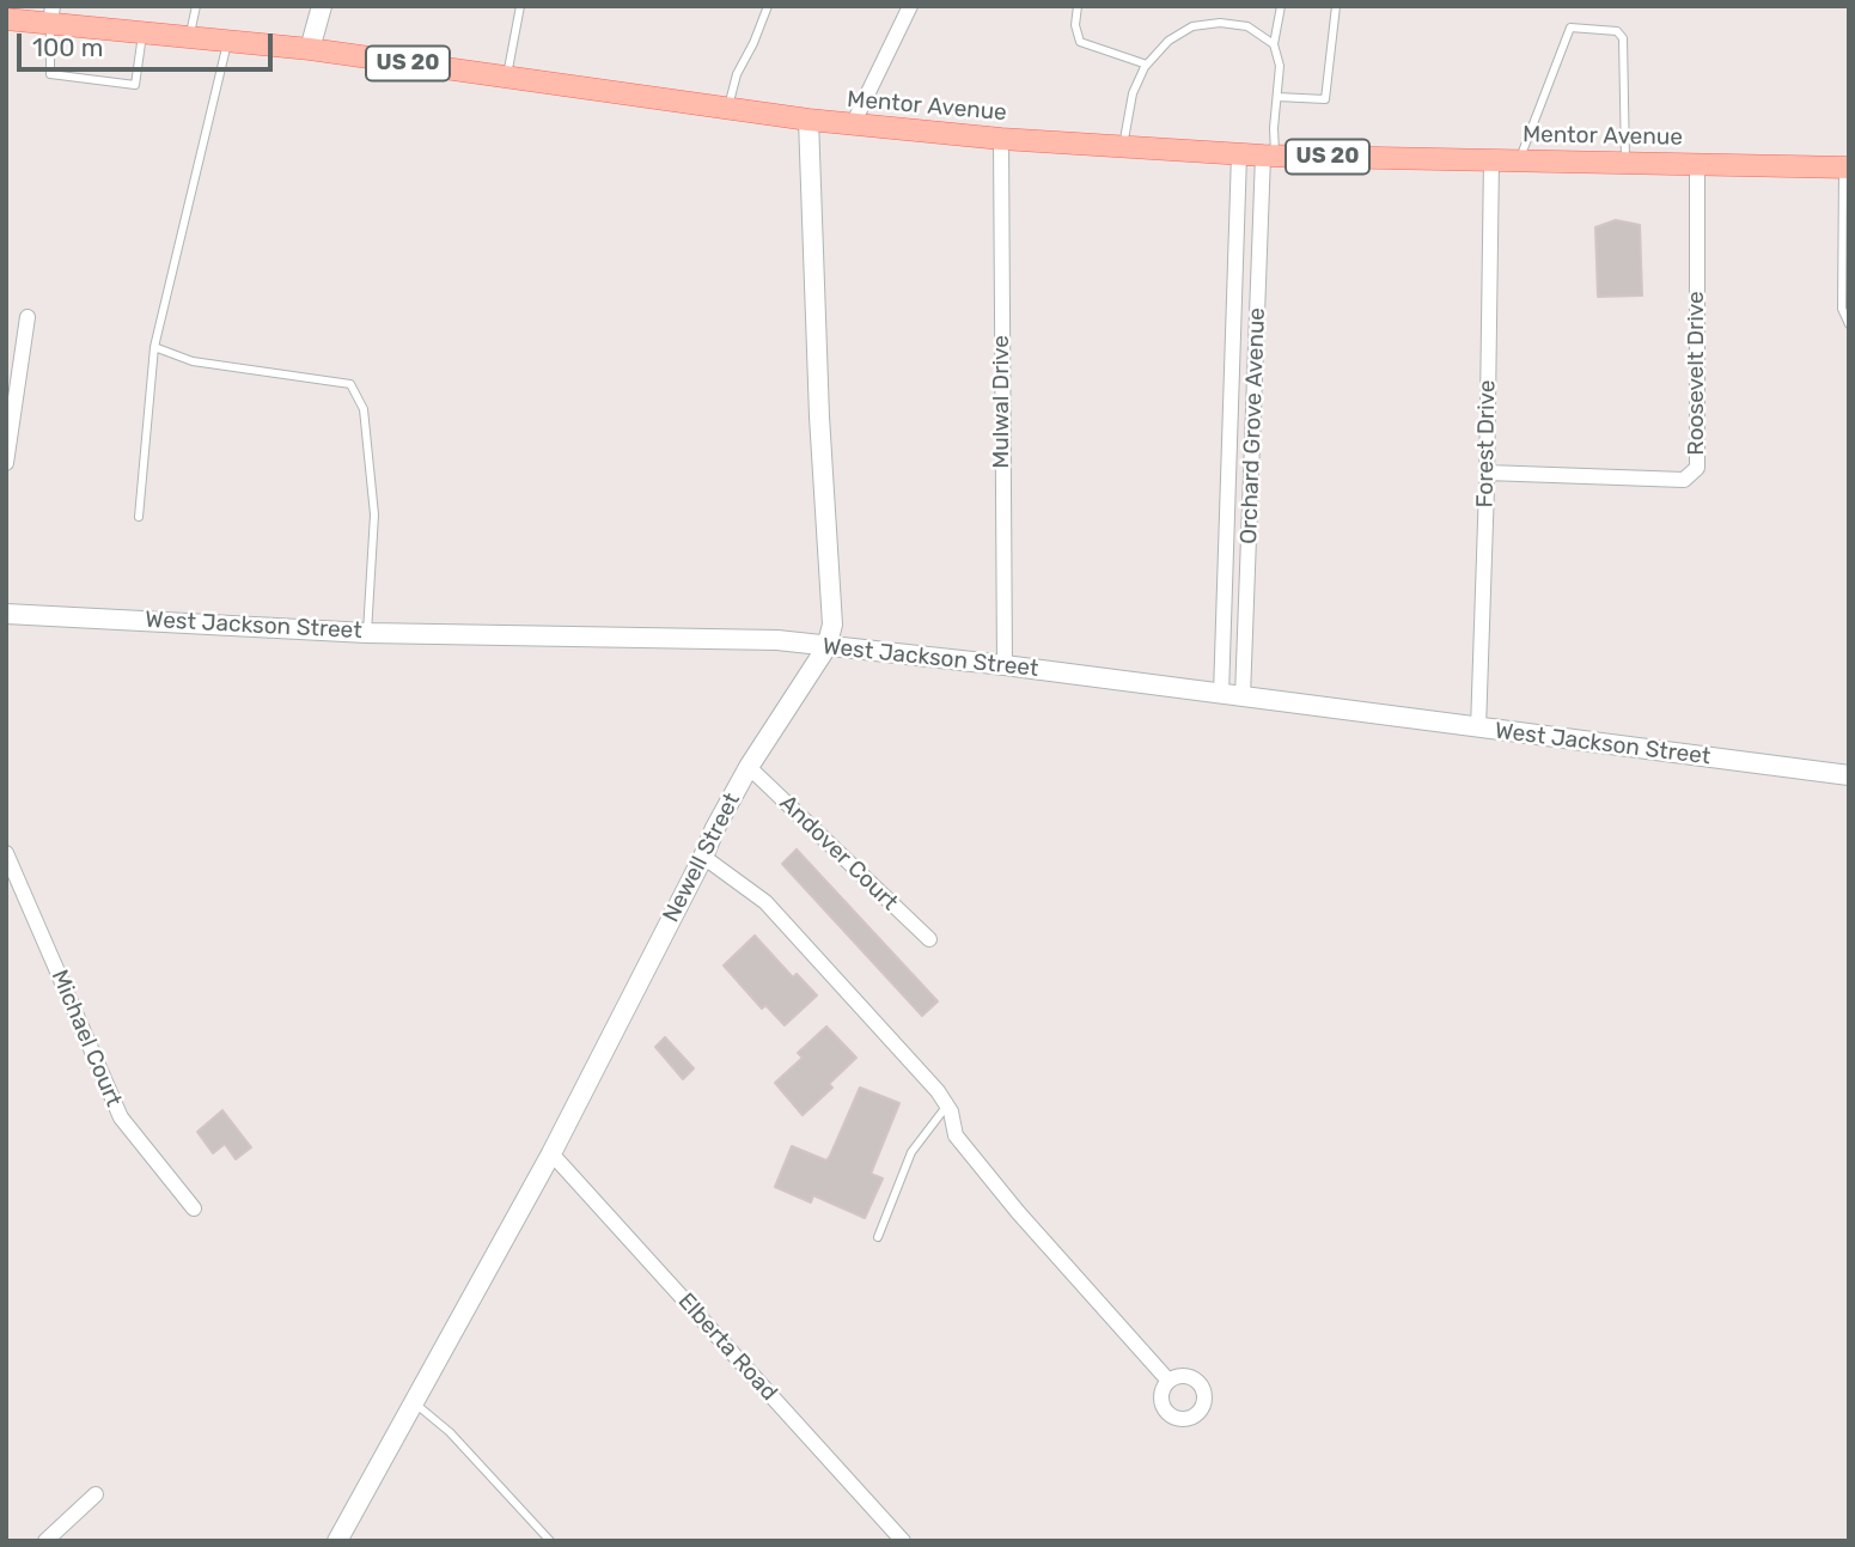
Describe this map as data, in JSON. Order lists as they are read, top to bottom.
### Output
{
  "streets": {
    "main road": ["US 20", "Mentor Avenue"],
    "street": [
      "Roosevelt Drive",
      "Mulwal Drive",
      "Orchard Grove Avenue",
      "Forest Drive",
      "West Jackson Street",
      "Andover Court",
      "Newell Street",
      "Michael Court",
      "Elberta Road"
    ]
  },
  "crossings": [
    ["Mentor Avenue", "Roosevelt Drive"],
    ["Mentor Avenue", "Mulwal Drive"],
    ["Mentor Avenue", "Orchard Grove Avenue"],
    ["Mentor Avenue", "Forest Drive"],
    ["Mentor Avenue", "Newell Street"],
    ["Roosevelt Drive", "Forest Drive"],
    ["Mulwal Drive", "West Jackson Street"],
    ["Orchard Grove Avenue", "West Jackson Street"],
    ["Forest Drive", "West Jackson Street"],
    ["West Jackson Street", "Newell Street"],
    ["Andover Court", "Newell Street"],
    ["Newell Street", "Elberta Road"]
  ],
  "scale_bar": "100 m"
}
